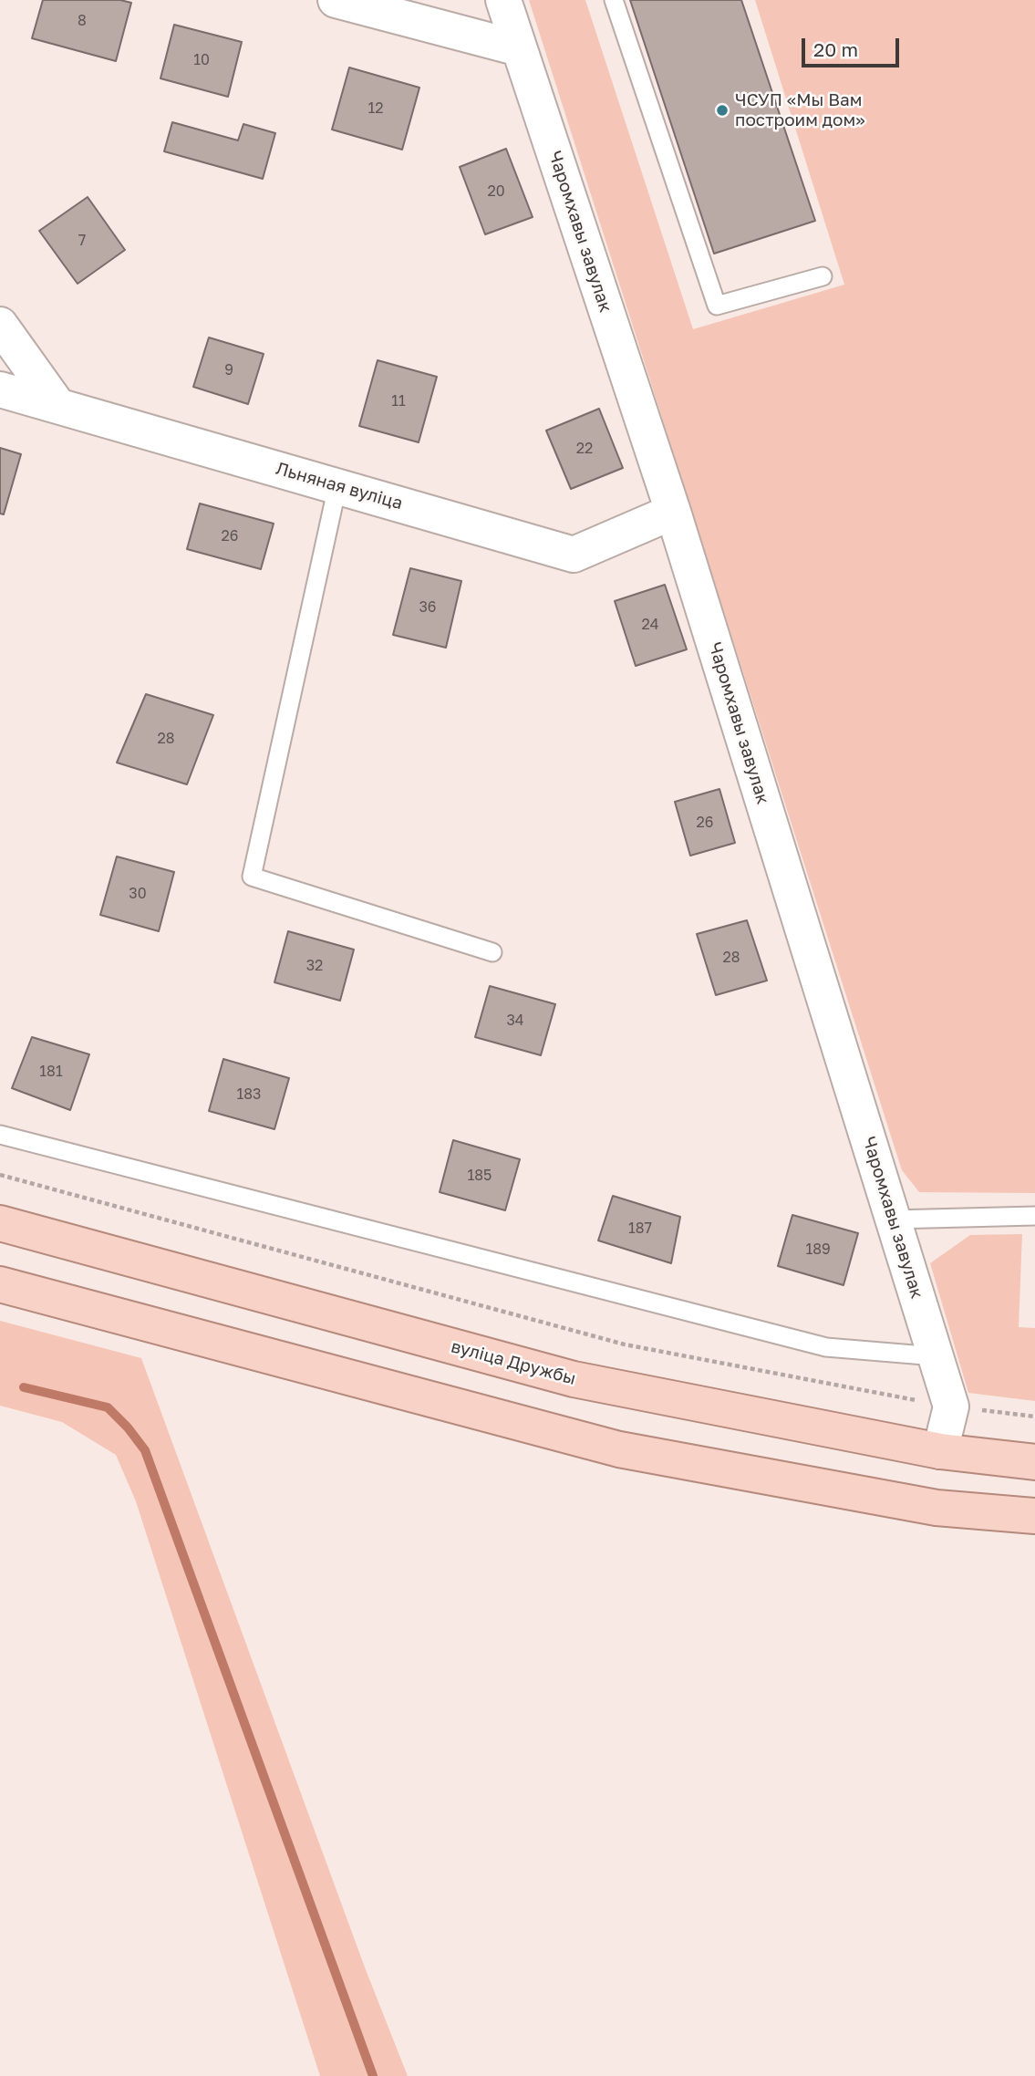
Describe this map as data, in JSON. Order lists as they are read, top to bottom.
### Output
{
  "streets": {
    "main road": ["вуліца Дружбы"],
    "street": ["Чаромхавы завулак", "Льняная вуліца"]
  },
  "crossings": [
    ["Чаромхавы завулак", "Льняная вуліца"],
    ["Чаромхавы завулак", "вуліца Дружбы"]
  ],
  "places": ["ЧСУП «Мы Вам построим дом»"],
  "house_numbers": [
    "8",
    "10",
    "12",
    "20",
    "7",
    "9",
    "11",
    "22",
    "26",
    "36",
    "24",
    "28",
    "26",
    "30",
    "28",
    "32",
    "34",
    "181",
    "183",
    "185",
    "187",
    "189"
  ],
  "scale_bar": "20 m"
}
